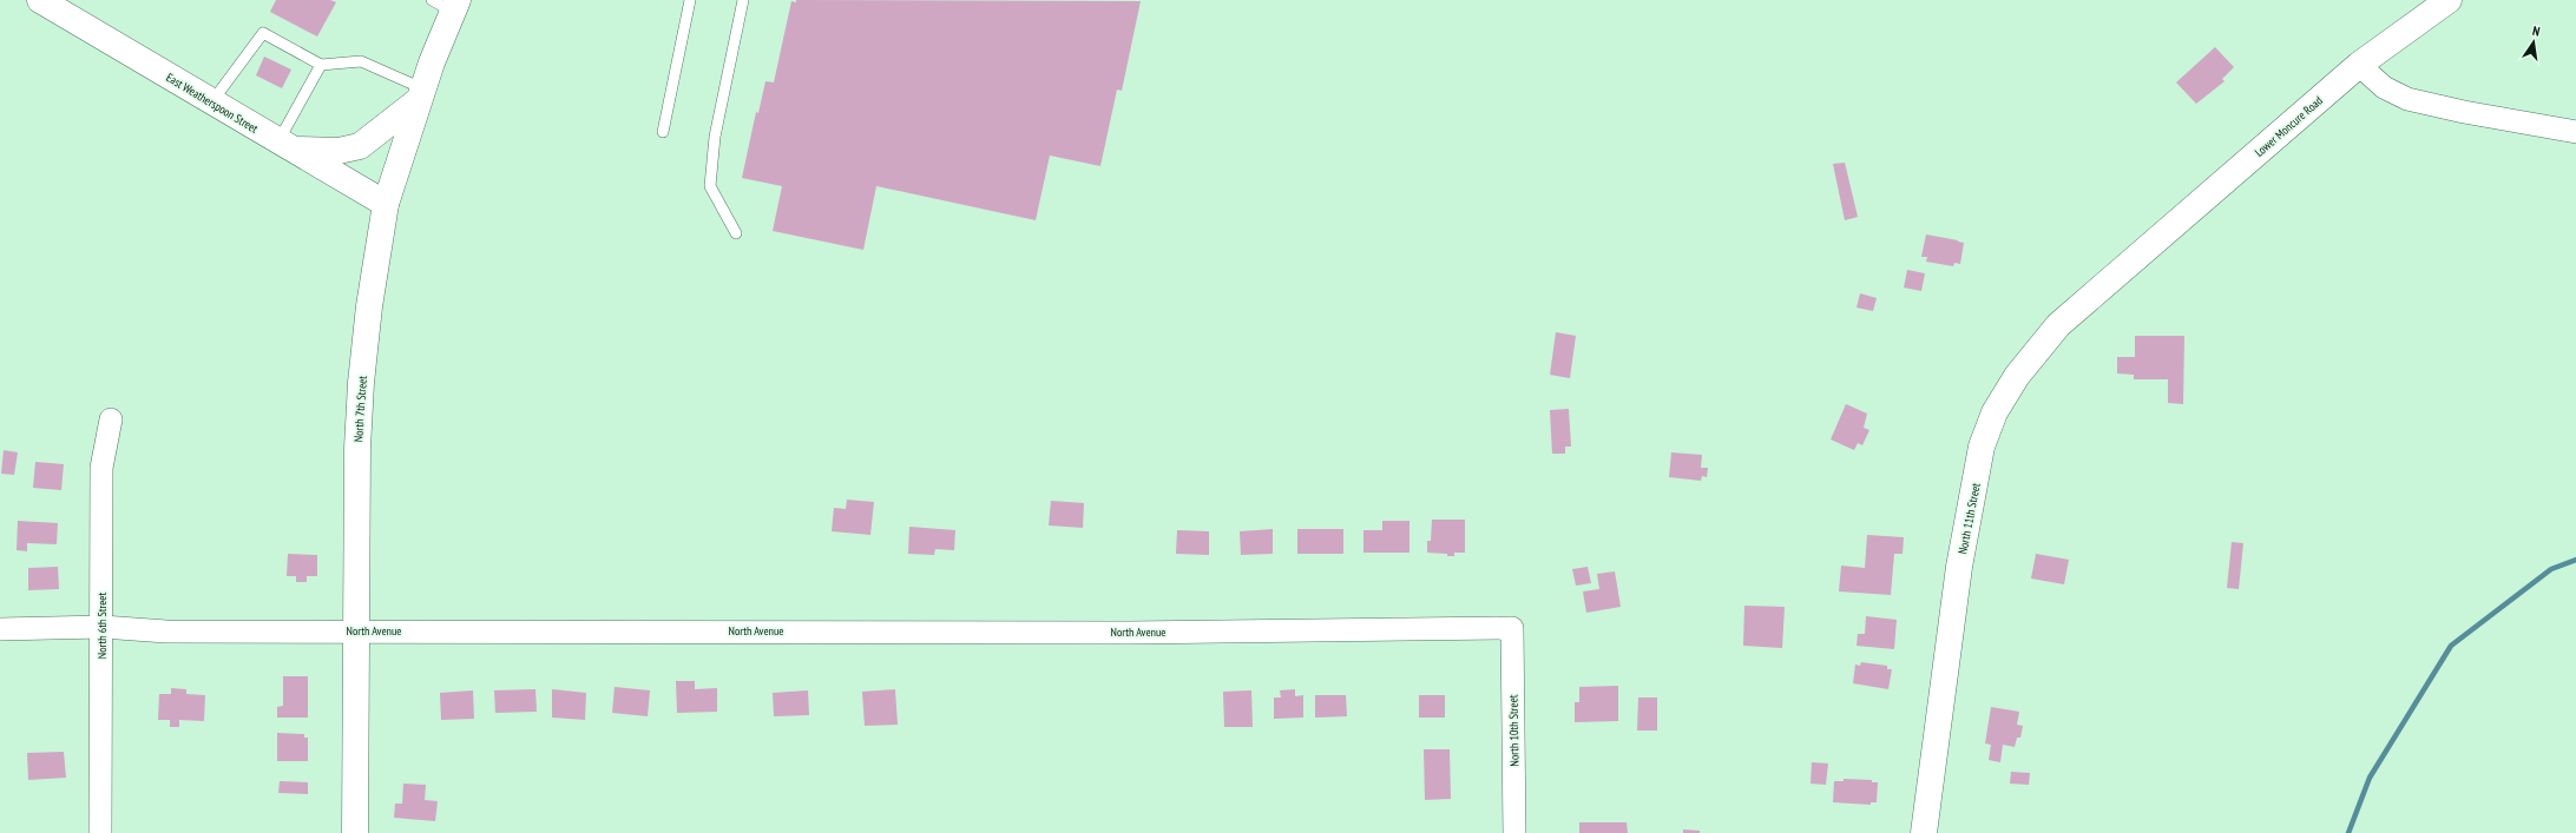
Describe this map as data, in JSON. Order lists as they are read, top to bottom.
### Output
{
  "streets": {
    "street": [
      "East Weatherspoon Street",
      "Lower Moncure Road",
      "North 7th Street",
      "North 11th Street",
      "North 6th Street",
      "North Avenue",
      "North 10th Street"
    ]
  },
  "crossings": [
    ["East Weatherspoon Street", "North 7th Street"],
    ["Lower Moncure Road", "North 11th Street"],
    ["North 7th Street", "North Avenue"],
    ["North 6th Street", "North Avenue"],
    ["North Avenue", "North 10th Street"]
  ],
  "north": "top"
}
